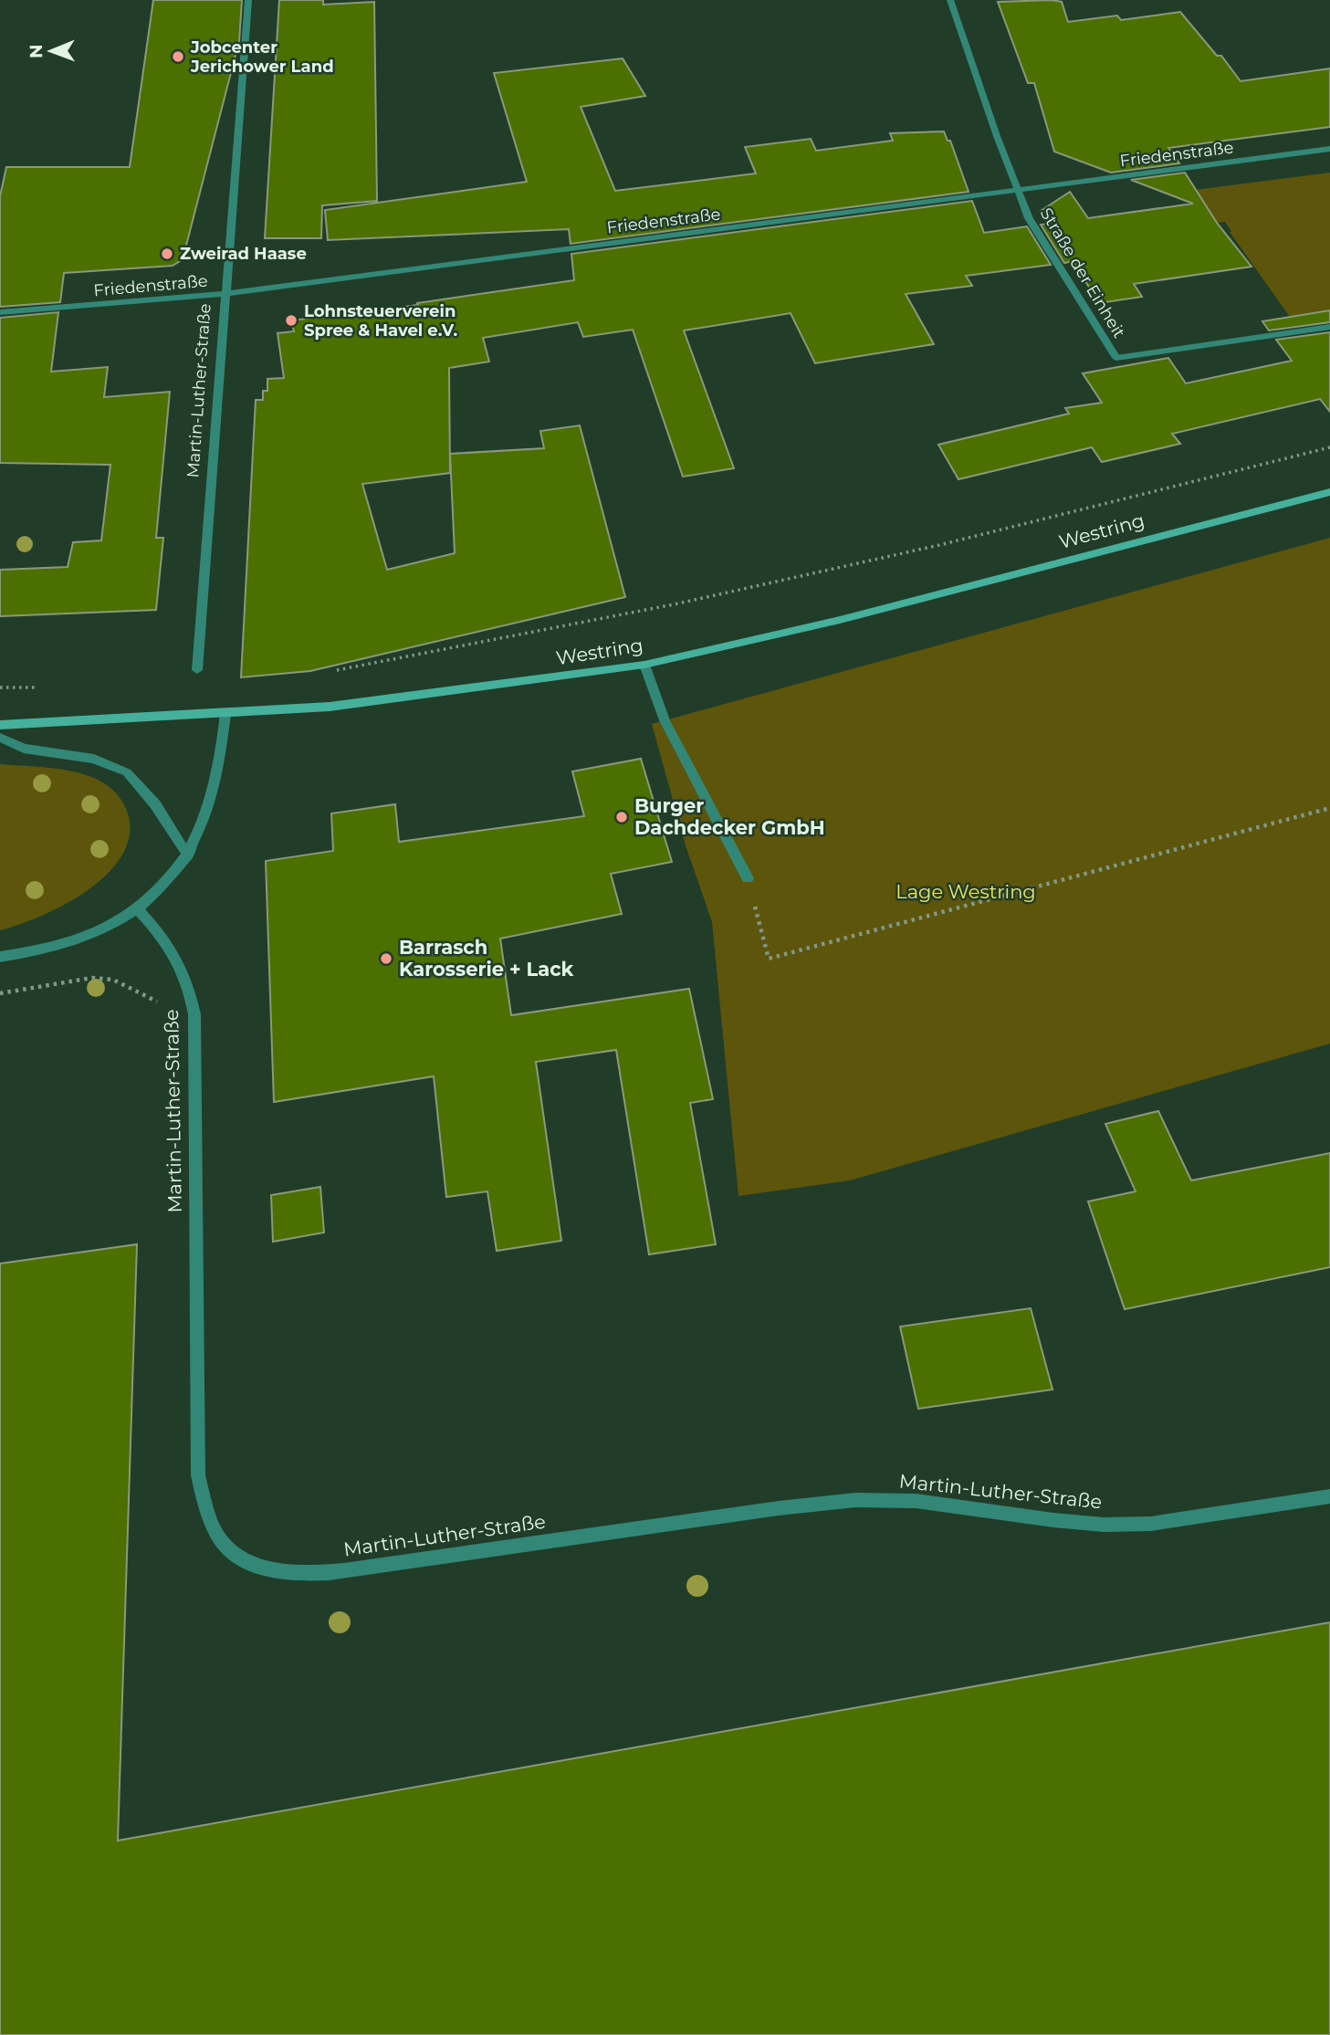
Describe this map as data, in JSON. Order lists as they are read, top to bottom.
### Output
{
  "streets": {
    "main road": ["Westring"],
    "street": ["Friedenstraße", "Straße der Einheit", "Martin-Luther-Straße"]
  },
  "crossings": [
    ["Friedenstraße", "Straße der Einheit"],
    ["Friedenstraße", "Martin-Luther-Straße"]
  ],
  "parks": ["Lage Westring"],
  "places": [
    "Jobcenter Jerichower Land",
    "Zweirad Haase",
    "Lohnsteuerverein Spree & Havel e.V.",
    "Burger Dachdecker GmbH",
    "Barrasch Karosserie + Lack"
  ],
  "north": "left"
}
